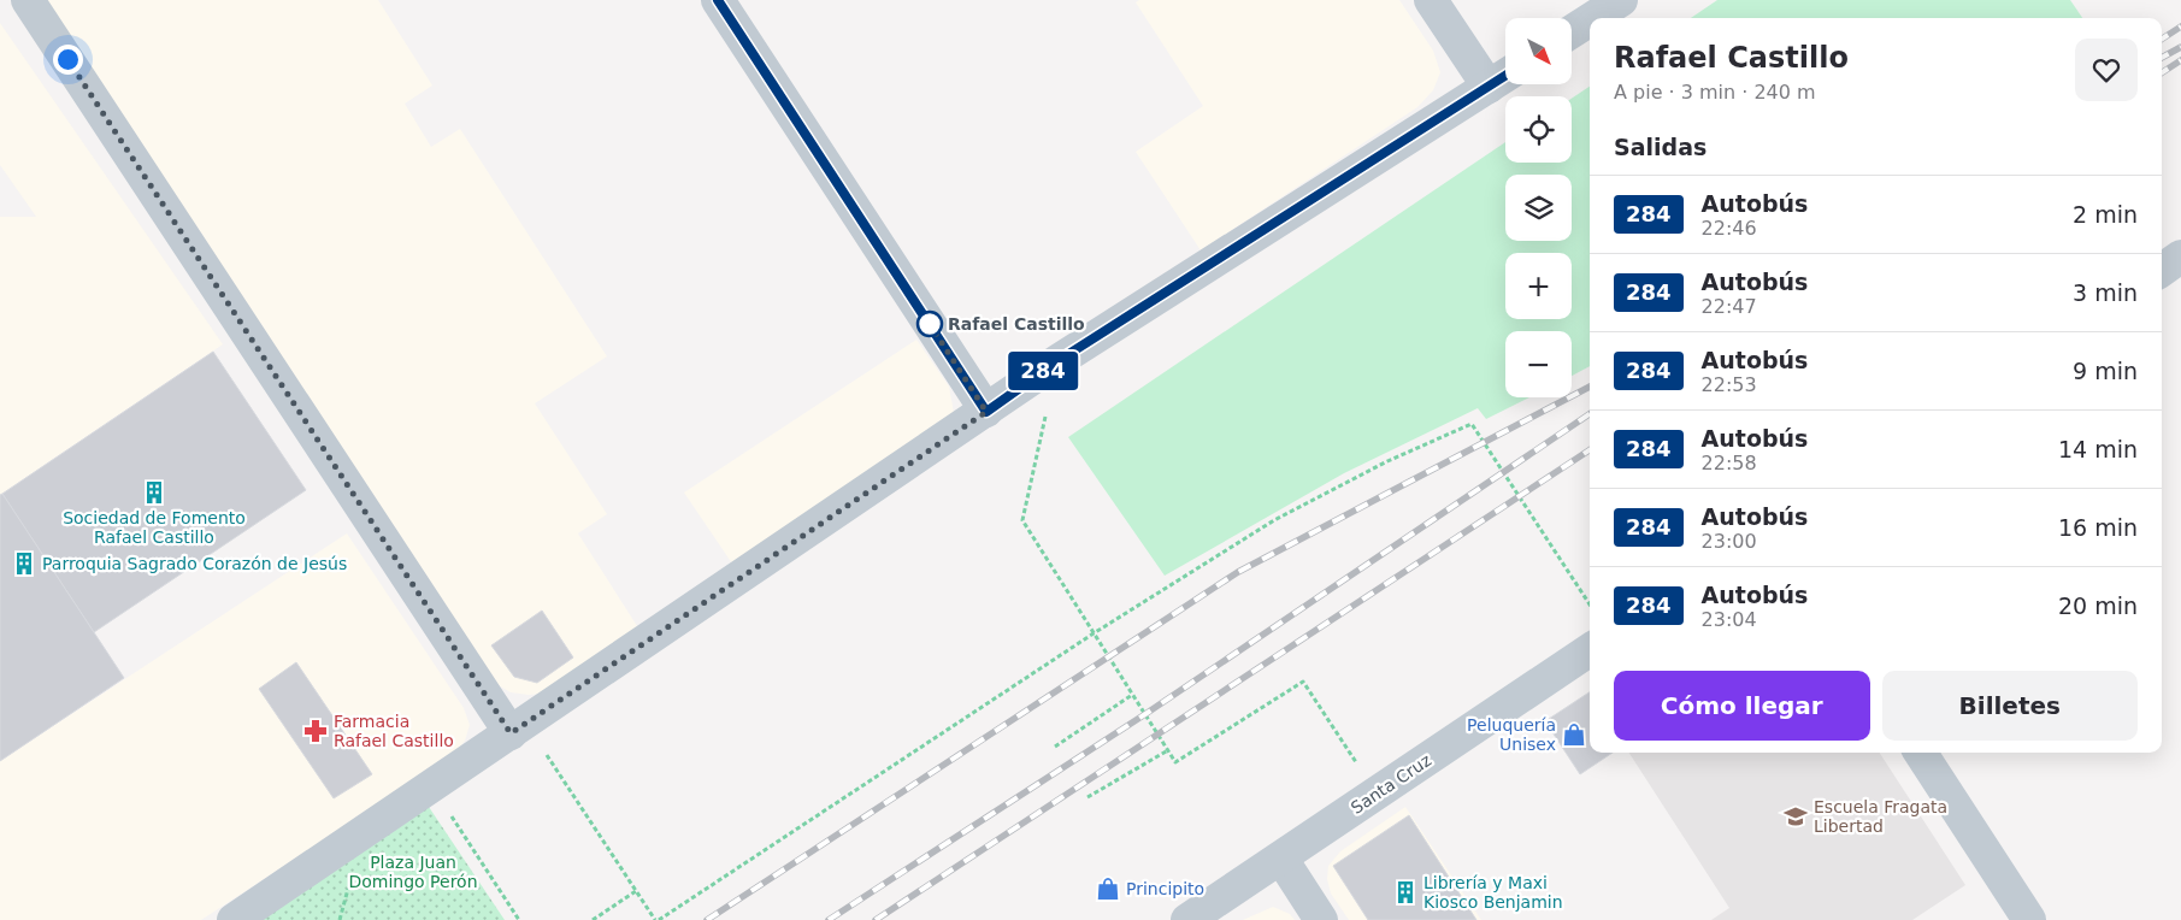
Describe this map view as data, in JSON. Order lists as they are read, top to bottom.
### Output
{
  "streets": {
    "street": ["Santa Cruz"]
  },
  "parks": ["Plaza Juan Domingo Perón"],
  "places": {
    "other": ["Rafael Castillo"],
    "building": ["Sociedad de Fomento Rafael Castillo", "Parroquia Sagrado Corazón de Jesús", "Librería y Maxi Kiosco Benjamin"],
    "pharmacy": ["Farmacia Rafael Castillo"],
    "shop": ["Peluquería Unisex", "Principito"],
    "school or university": ["Escuela Fragata Libertad"]
  },
  "lines": ["bus line 284"],
  "north": "bottom right",
  "page": {
    "on_map": "284",
    "map_buttons": ["+", "−"],
    "heading": [
      ["Rafael Castillo", "A pie · 3 min · 240 m"],
      "Salidas"
    ],
    "list": [
      {
        "mark": "284",
        "name": "Autobús",
        "note": "22:46",
        "value": "2 min"
      },
      {
        "mark": "284",
        "name": "Autobús",
        "note": "22:47",
        "value": "3 min"
      },
      {
        "mark": "284",
        "name": "Autobús",
        "note": "22:53",
        "value": "9 min"
      },
      {
        "mark": "284",
        "name": "Autobús",
        "note": "22:58",
        "value": "14 min"
      },
      {
        "mark": "284",
        "name": "Autobús",
        "note": "23:00",
        "value": "16 min"
      },
      {
        "mark": "284",
        "name": "Autobús",
        "note": "23:04",
        "value": "20 min"
      }
    ],
    "buttons": ["Cómo llegar", "Billetes"]
  }
}
